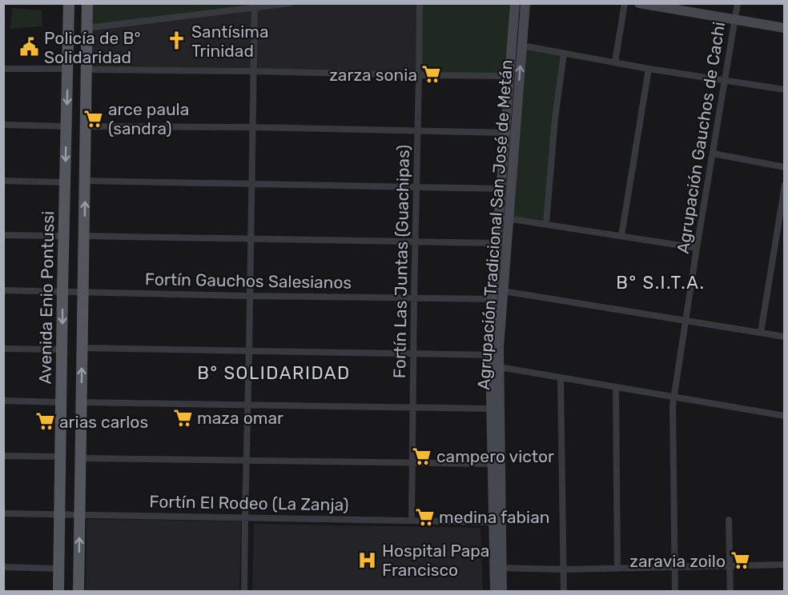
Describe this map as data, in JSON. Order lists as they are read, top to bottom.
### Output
{
  "streets": {
    "main road": ["Avenida Enio Pontussi"],
    "street": [
      "Agrupación Gauchos de Cachi",
      "Agrupación Tradicional San José de Metán",
      "Fortín Las Juntas (Guachipas)",
      "Fortín Gauchos Salesianos",
      "Fortín El Rodeo (La Zanja)"
    ]
  },
  "crossings": [
    ["Agrupación Gauchos de Cachi", "Fortín Gauchos Salesianos"],
    ["Agrupación Tradicional San José de Metán", "Fortín Gauchos Salesianos"],
    ["Agrupación Tradicional San José de Metán", "Fortín El Rodeo (La Zanja)"],
    ["Fortín Las Juntas (Guachipas)", "Fortín Gauchos Salesianos"],
    ["Fortín Las Juntas (Guachipas)", "Fortín El Rodeo (La Zanja)"],
    ["Fortín Gauchos Salesianos", "Avenida Enio Pontussi"],
    ["Avenida Enio Pontussi", "Fortín El Rodeo (La Zanja)"]
  ],
  "districts": ["B° S.I.T.A.", "B° SOLIDARIDAD"],
  "places": {
    "church": ["Santísima Trinidad"],
    "public building": ["Policía de B° Solidaridad"],
    "supermarket": [
      "zarza sonia",
      "arce paula (sandra)",
      "maza omar",
      "arias carlos",
      "campero victor",
      "medina fabian",
      "zaravia zoilo"
    ],
    "hospital": ["Hospital Papa Francisco"]
  }
}
